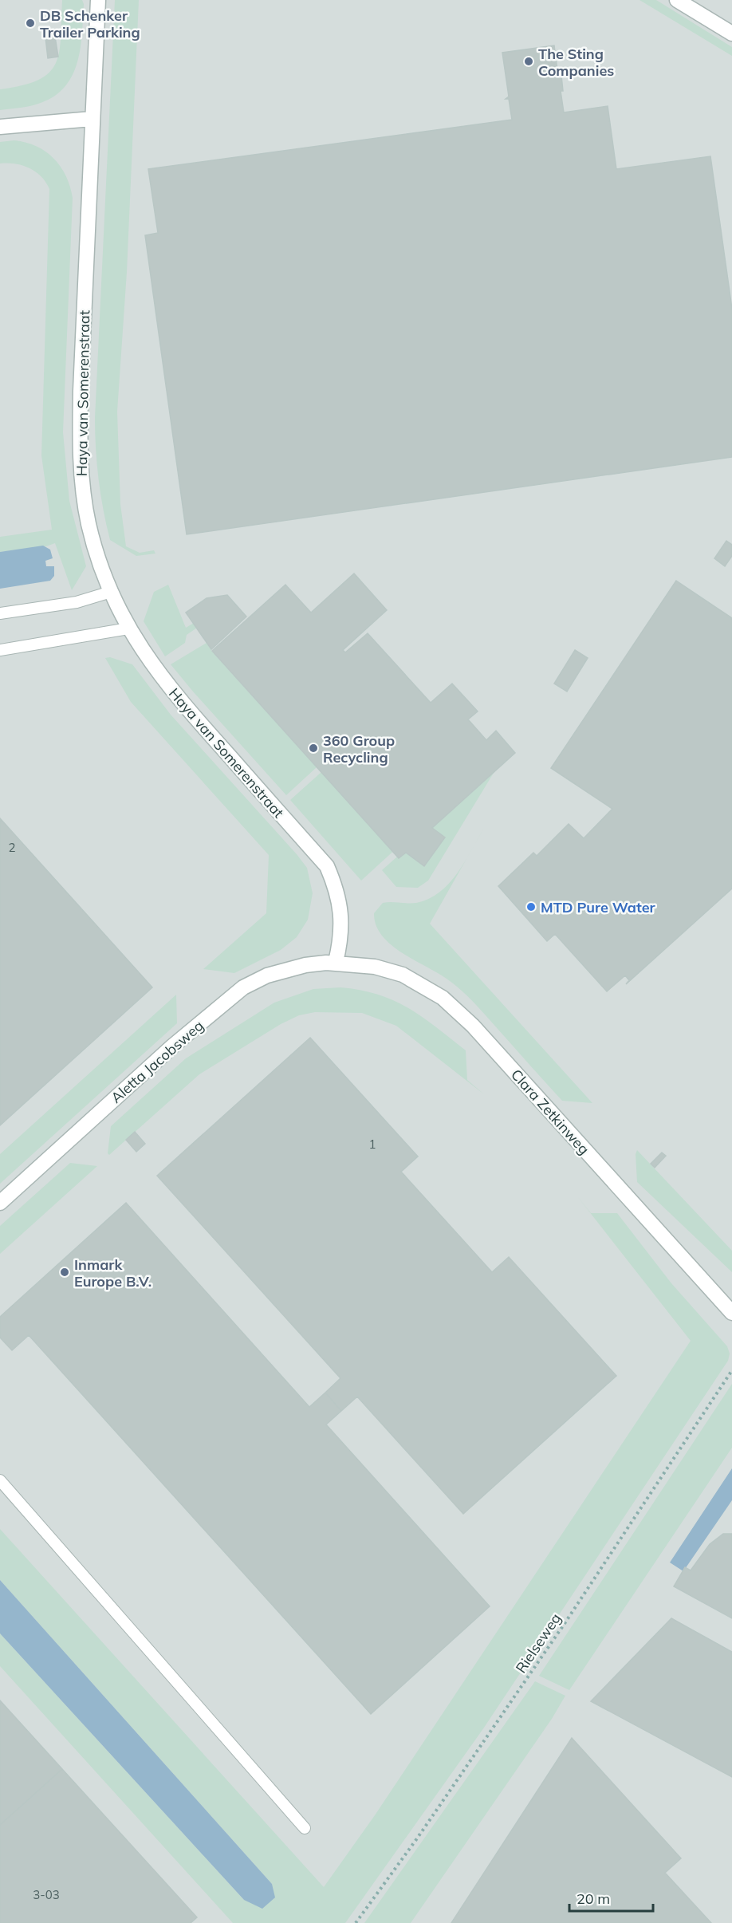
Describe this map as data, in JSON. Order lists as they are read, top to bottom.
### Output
{
  "streets": {
    "street": ["Haya van Somerenstraat", "Aletta Jacobsweg", "Clara Zetkinweg"],
    "path": ["Rielseweg"]
  },
  "crossings": [
    ["Haya van Somerenstraat", "Aletta Jacobsweg"],
    ["Haya van Somerenstraat", "Clara Zetkinweg"],
    ["Aletta Jacobsweg", "Clara Zetkinweg"]
  ],
  "places": [
    "DB Schenker Trailer Parking",
    "The Sting Companies",
    "360 Group Recycling",
    "MTD Pure Water",
    "Inmark Europe B.V."
  ],
  "house_numbers": ["2", "1", "3-03"],
  "scale_bar": "20 m"
}
